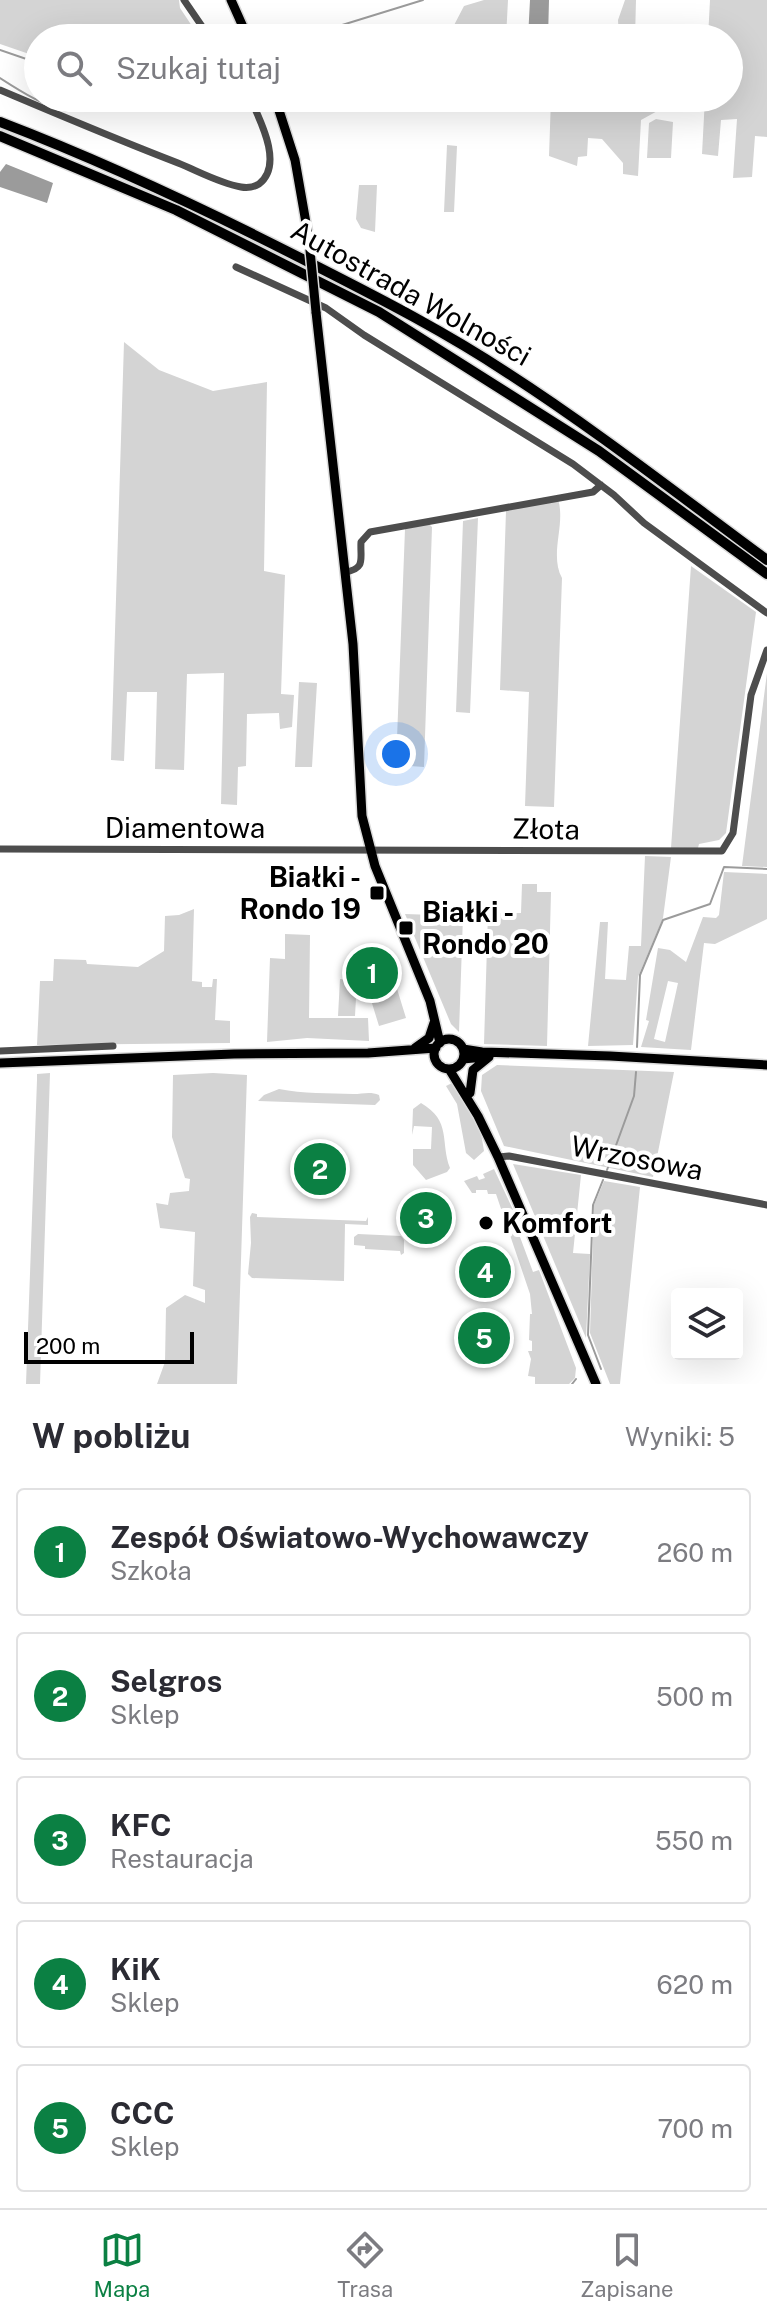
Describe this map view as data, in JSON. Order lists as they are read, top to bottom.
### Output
{
  "streets": {
    "highway": ["Autostrada Wolności"],
    "street": ["Diamentowa", "Złota", "Wrzosowa"]
  },
  "crossings": [
    ["Diamentowa", "Złota"]
  ],
  "places": {
    "transit": ["Białki - Rondo 19", "Białki - Rondo 20"],
    "other": ["Komfort"]
  },
  "scale_bar": "200 m",
  "page": {
    "search": "Szukaj tutaj",
    "pins": [
      "1",
      "2",
      "3",
      "4",
      "5"
    ],
    "scale": "200 m",
    "heading": ["W pobliżu", "Wyniki: 5"],
    "list": [
      {
        "mark": "1",
        "name": "Zespół Oświatowo-Wychowawczy",
        "note": "Szkoła",
        "value": "260 m"
      },
      {
        "mark": "2",
        "name": "Selgros",
        "note": "Sklep",
        "value": "500 m"
      },
      {
        "mark": "3",
        "name": "KFC",
        "note": "Restauracja",
        "value": "550 m"
      },
      {
        "mark": "4",
        "name": "KiK",
        "note": "Sklep",
        "value": "620 m"
      },
      {
        "mark": "5",
        "name": "CCC",
        "note": "Sklep",
        "value": "700 m"
      }
    ],
    "nav": ["Mapa", "Trasa", "Zapisane"]
  }
}
